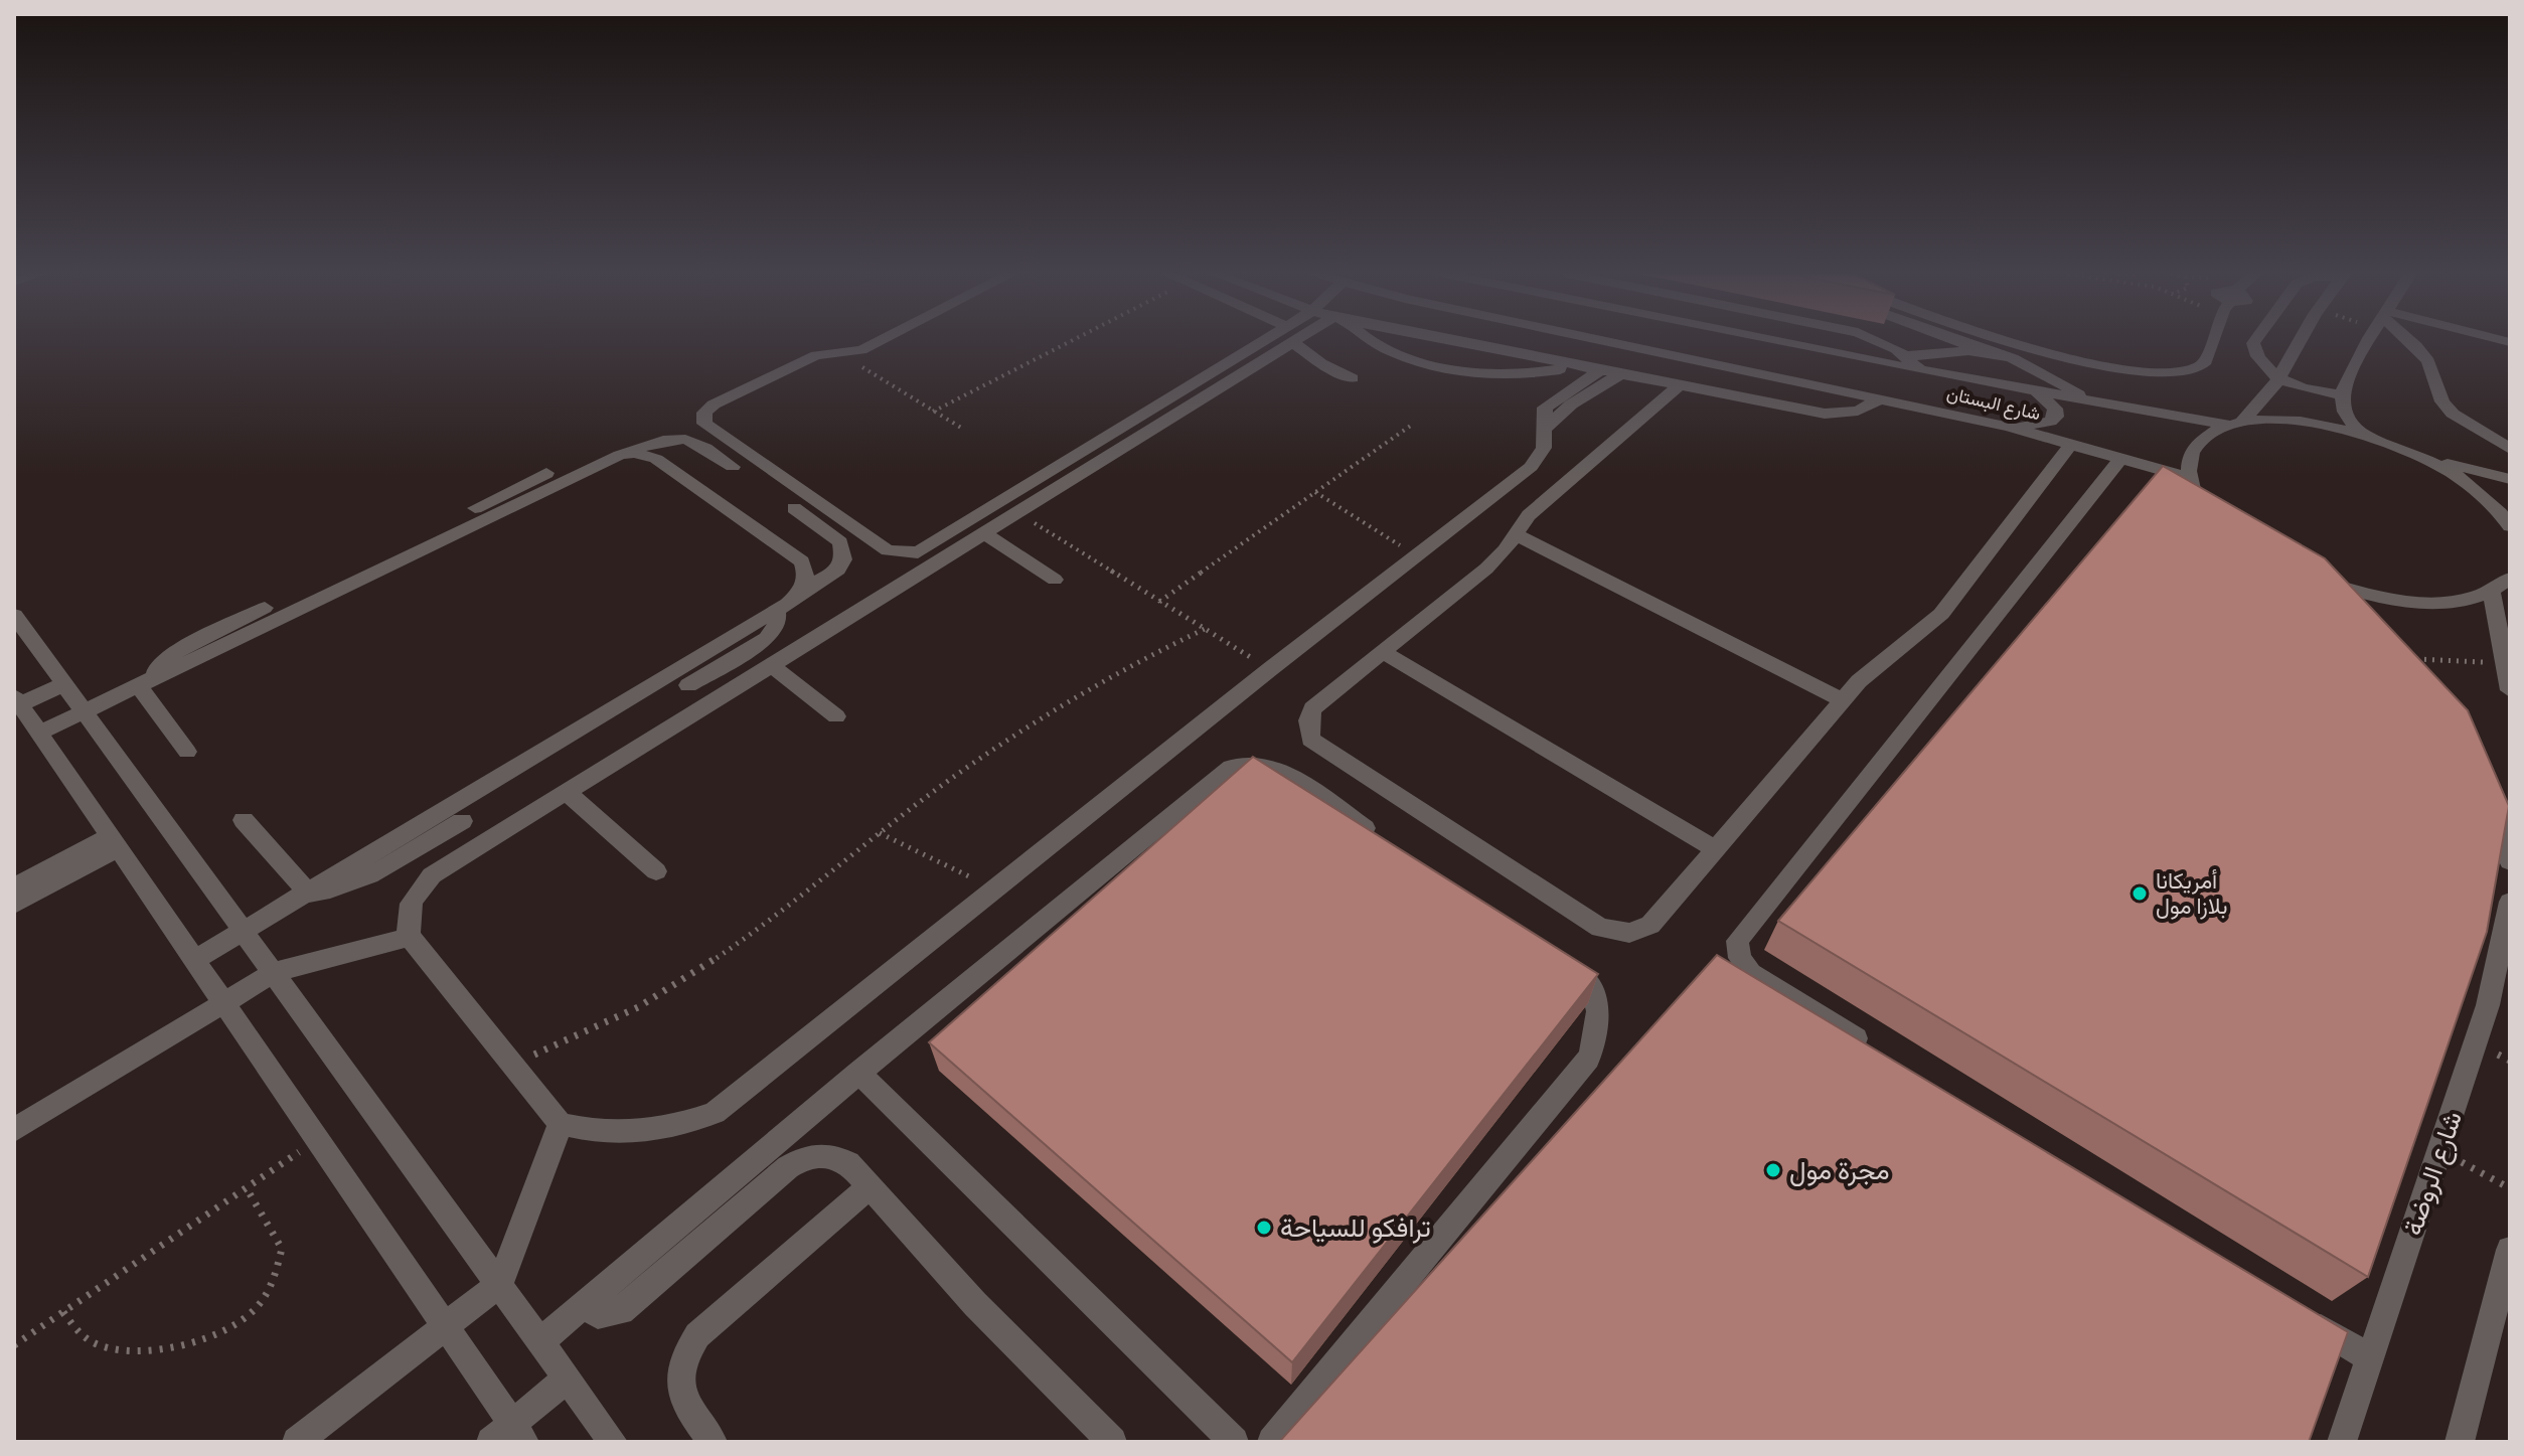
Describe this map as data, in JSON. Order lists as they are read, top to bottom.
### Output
{
  "streets": {
    "street": ["شارع البستان", "شارع الروضة"]
  },
  "places": ["أمريكانا بلازا مول", "مجرة مول", "ترافكو للسياحة"]
}
